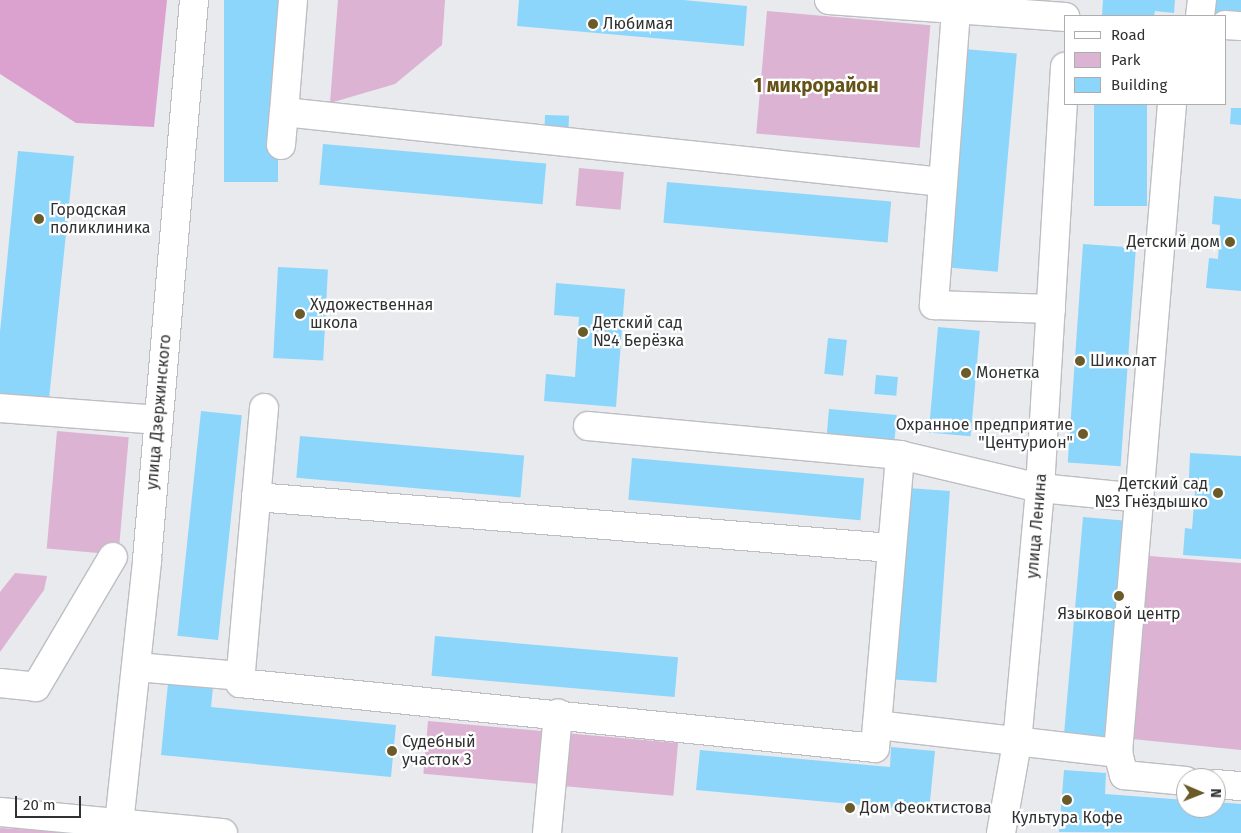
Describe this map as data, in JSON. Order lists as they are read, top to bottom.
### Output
{
  "streets": {
    "street": ["улица Дзержинского", "улица Ленина"]
  },
  "districts": ["1 микрорайон"],
  "places": [
    "Любимая",
    "Городская поликлиника",
    "Детский дом",
    "Художественная школа",
    "Детский сад №4 Берёзка",
    "Шиколат",
    "Монетка",
    "Охранное предприятие \"Центурион\"",
    "Детский сад №3 Гнёздышко",
    "Языковой центр",
    "Судебный участок 3",
    "Культура Кофе",
    "Дом Феоктистова"
  ],
  "legend": ["Road", "Park", "Building"],
  "scale_bar": "20 m",
  "north": "right"
}
